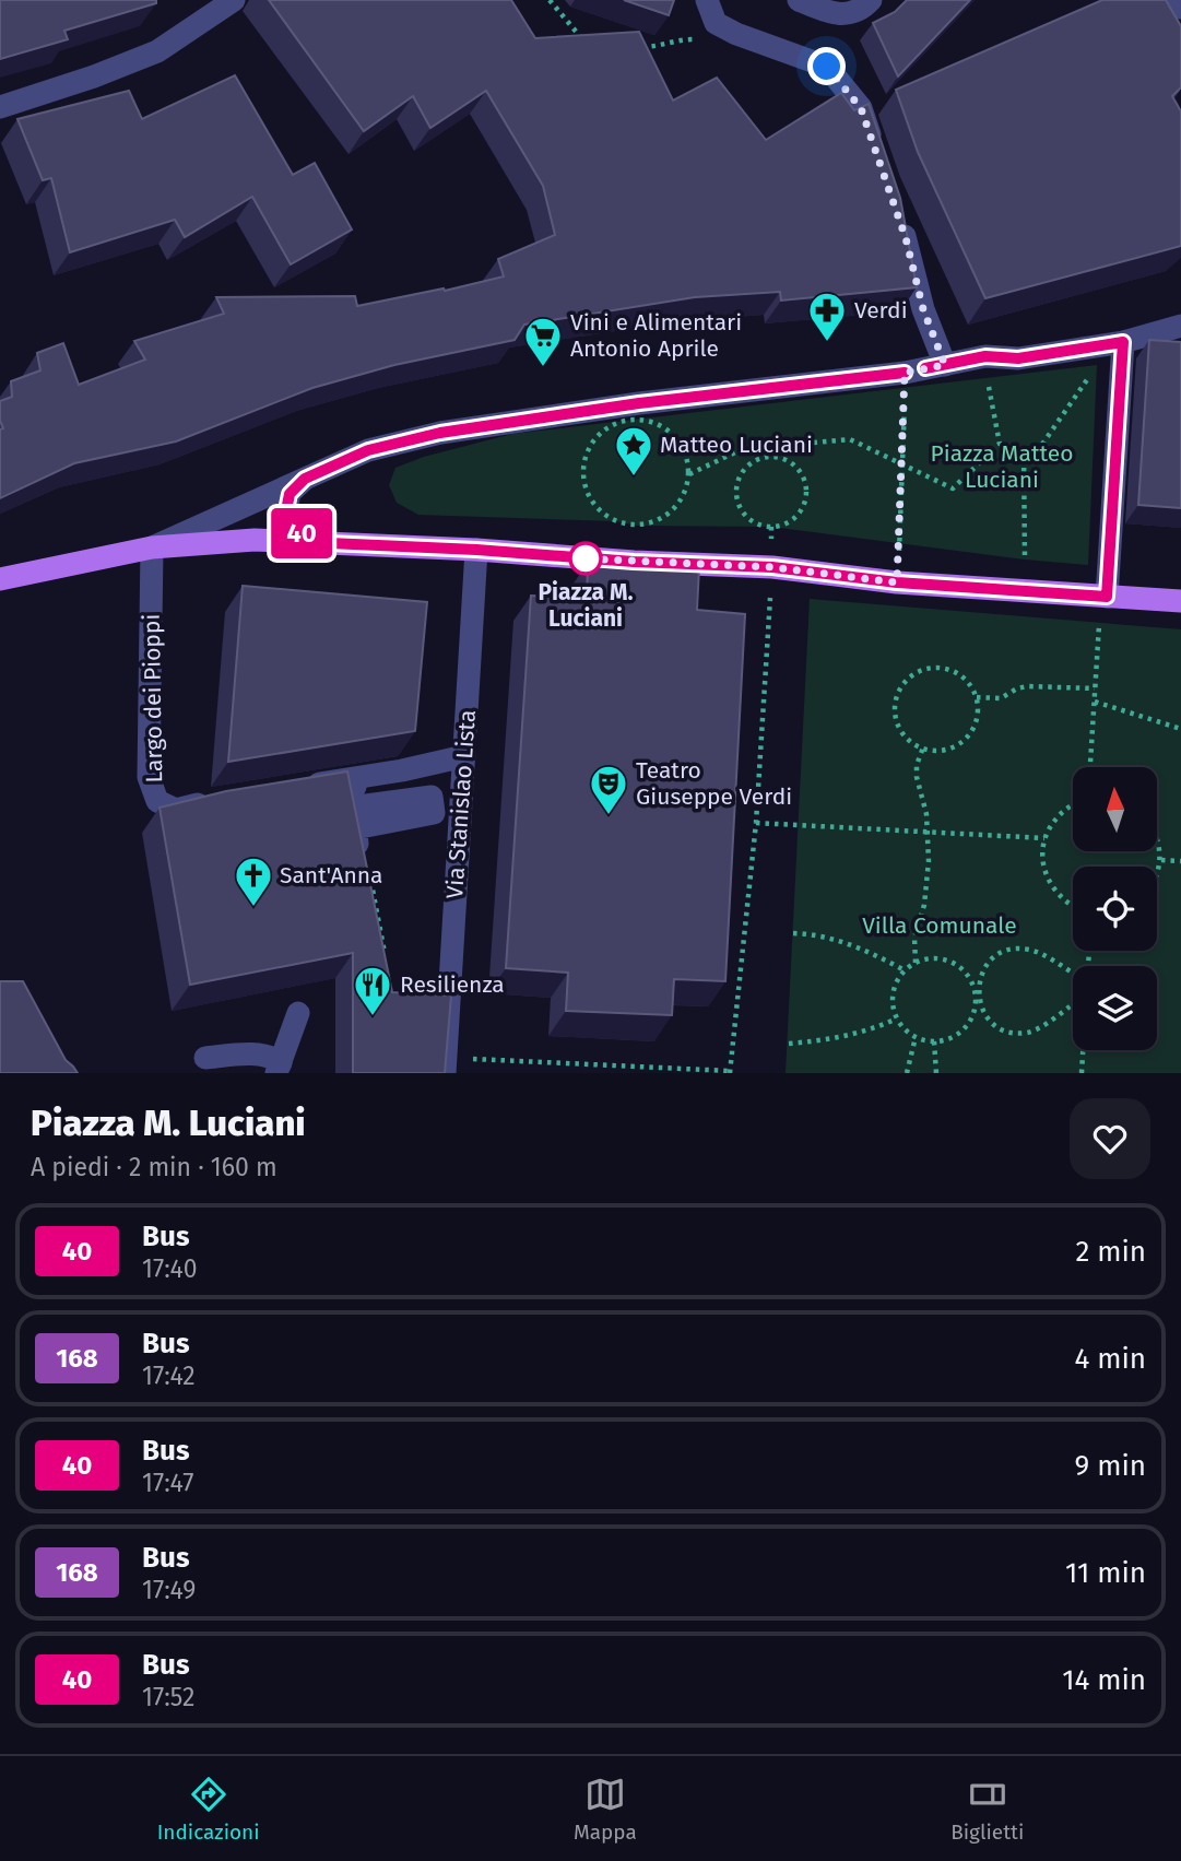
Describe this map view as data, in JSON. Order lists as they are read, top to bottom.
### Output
{
  "streets": {
    "street": ["Largo dei Pioppi", "Via Stanislao Lista"]
  },
  "parks": ["Piazza Matteo Luciani", "Villa Comunale"],
  "places": {
    "pharmacy": ["Verdi"],
    "supermarket": ["Vini e Alimentari Antonio Aprile"],
    "place": ["Matteo Luciani"],
    "other": ["Piazza M. Luciani"],
    "theatre": ["Teatro Giuseppe Verdi"],
    "church": ["Sant'Anna"],
    "restaurant": ["Resilienza"]
  },
  "lines": ["bus line 40"],
  "north": "top",
  "page": {
    "on_map": "40",
    "heading": ["Piazza M. Luciani", "A piedi · 2 min · 160 m"],
    "list": [
      {
        "mark": "40",
        "name": "Bus",
        "note": "17:40",
        "value": "2 min"
      },
      {
        "mark": "168",
        "name": "Bus",
        "note": "17:42",
        "value": "4 min"
      },
      {
        "mark": "40",
        "name": "Bus",
        "note": "17:47",
        "value": "9 min"
      },
      {
        "mark": "168",
        "name": "Bus",
        "note": "17:49",
        "value": "11 min"
      },
      {
        "mark": "40",
        "name": "Bus",
        "note": "17:52",
        "value": "14 min"
      }
    ],
    "tabs": ["Indicazioni", "Mappa", "Biglietti"]
  }
}
